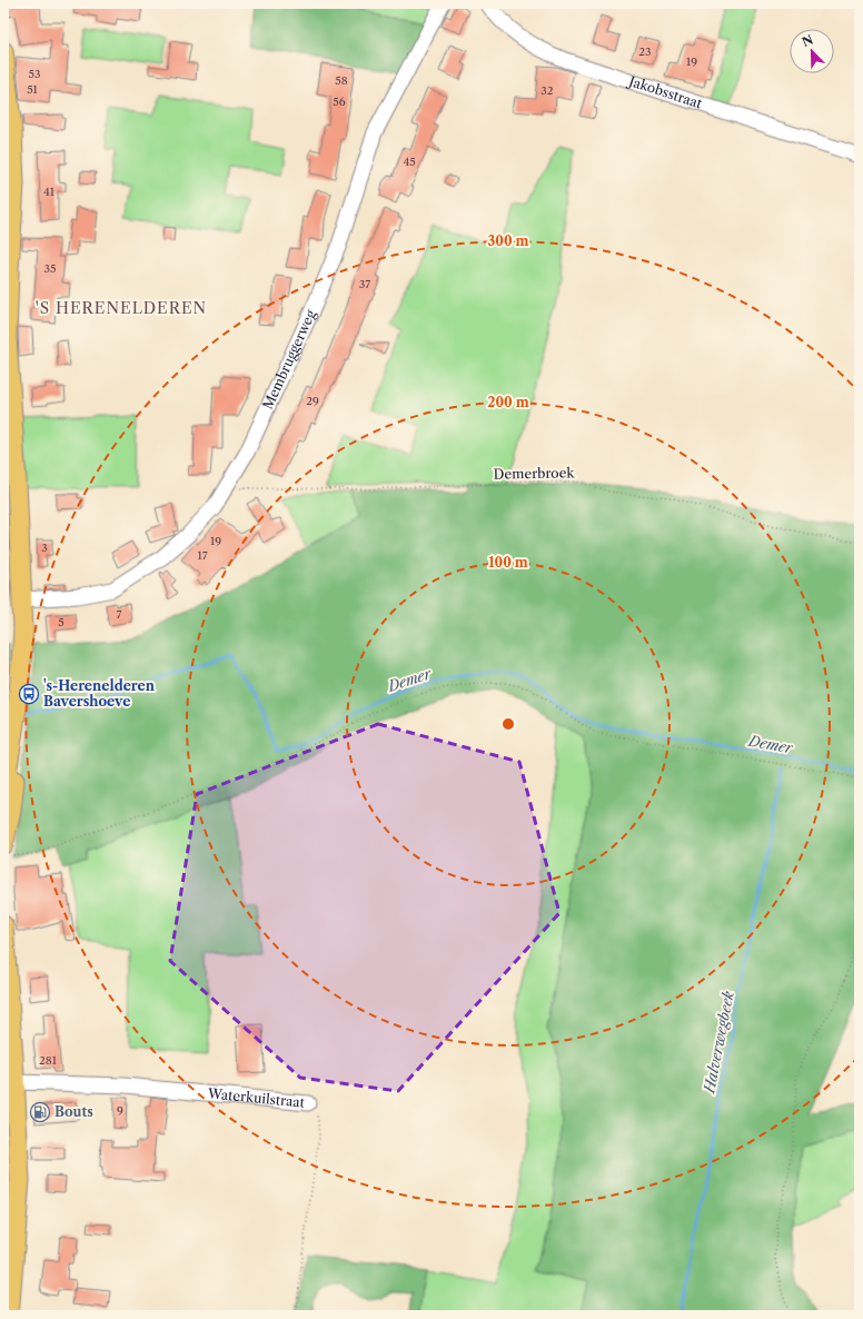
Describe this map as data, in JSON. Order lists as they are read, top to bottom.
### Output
{
  "streets": {
    "street": ["Jakobsstraat", "Membruggerweg", "Waterkuilstraat"],
    "path": ["Demerbroek"]
  },
  "crossings": [
    ["Membruggerweg", "Demerbroek"]
  ],
  "districts": ["'S HERENELDEREN"],
  "water": ["Demer", "Halverwegbeek"],
  "places": {
    "bus stop": ["'s-Herenelderen Bavershoeve"],
    "fuel station": ["Bouts"]
  },
  "house_numbers": [
    "23",
    "19",
    "53",
    "58",
    "51",
    "32",
    "56",
    "45",
    "41",
    "35",
    "37",
    "29",
    "19",
    "3",
    "17",
    "7",
    "5",
    "281",
    "9"
  ],
  "north": "top left",
  "rings": ["300 m", "200 m", "100 m"]
}
